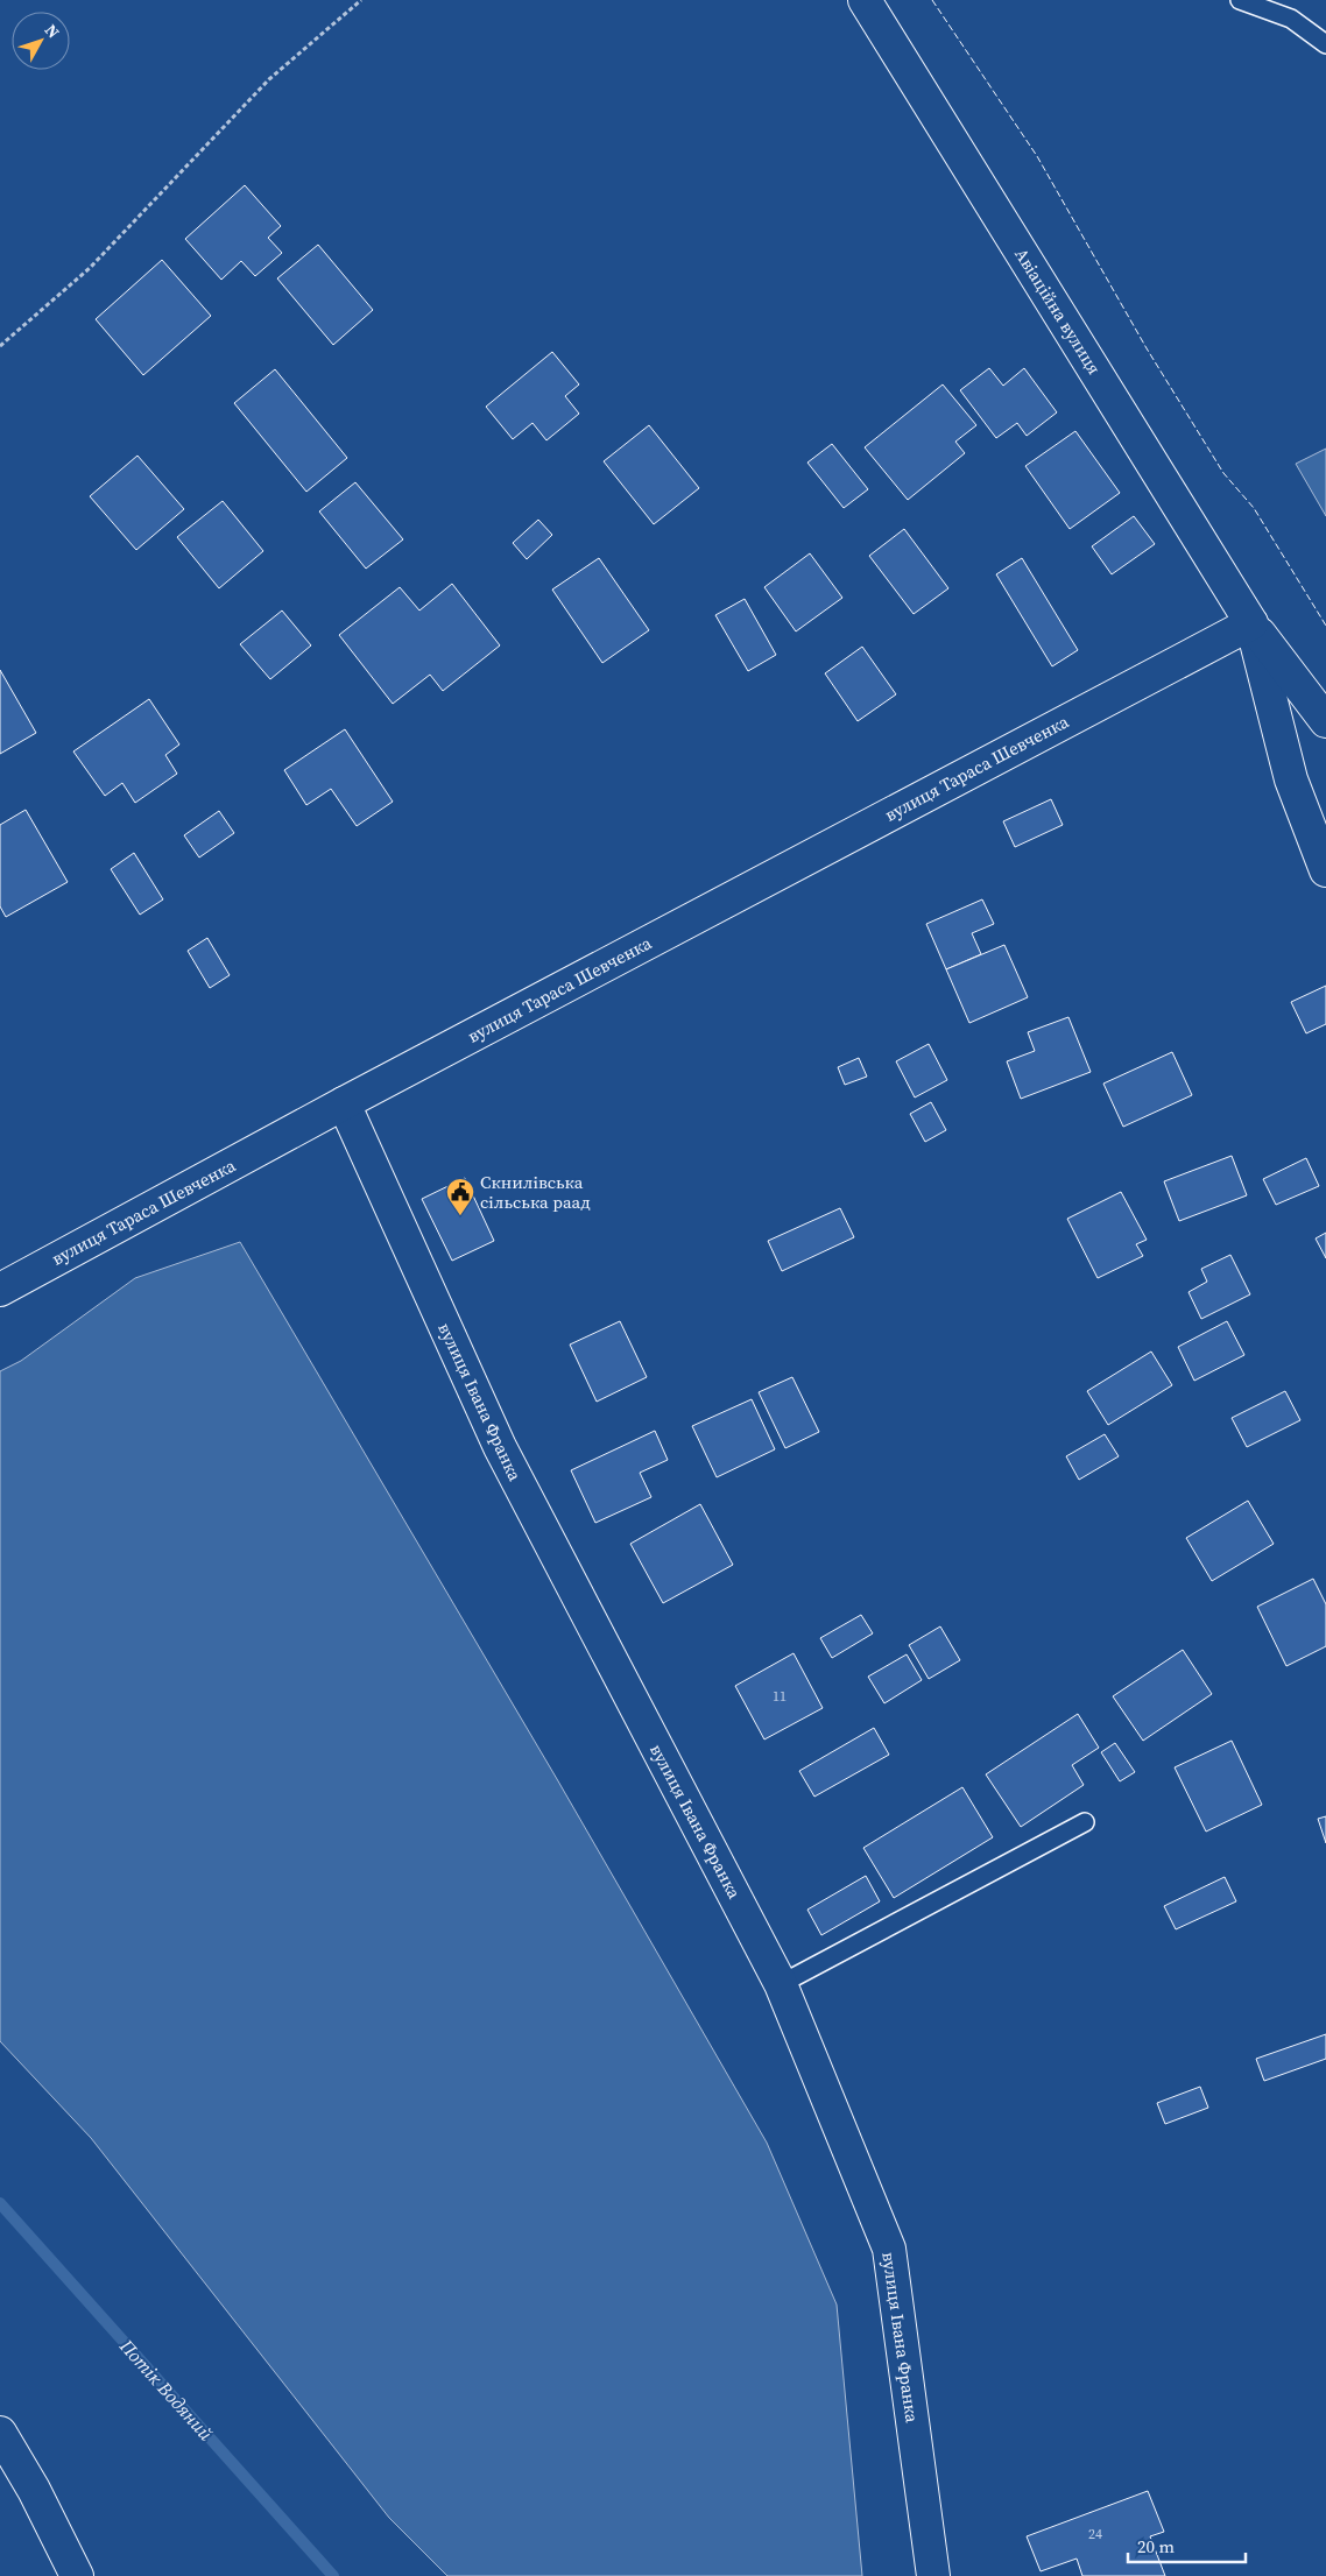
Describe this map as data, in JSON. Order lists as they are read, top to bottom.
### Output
{
  "streets": {
    "street": ["Авіаційна вулиця", "вулиця Тараса Шевченка", "вулиця Івана Франка"]
  },
  "crossings": [
    ["Авіаційна вулиця", "вулиця Тараса Шевченка"],
    ["вулиця Тараса Шевченка", "вулиця Івана Франка"]
  ],
  "water": ["Потік Водяний"],
  "places": {
    "public building": ["Скнилівська сільська раад"]
  },
  "house_numbers": ["11", "24"],
  "scale_bar": "20 m",
  "north": "top right"
}
